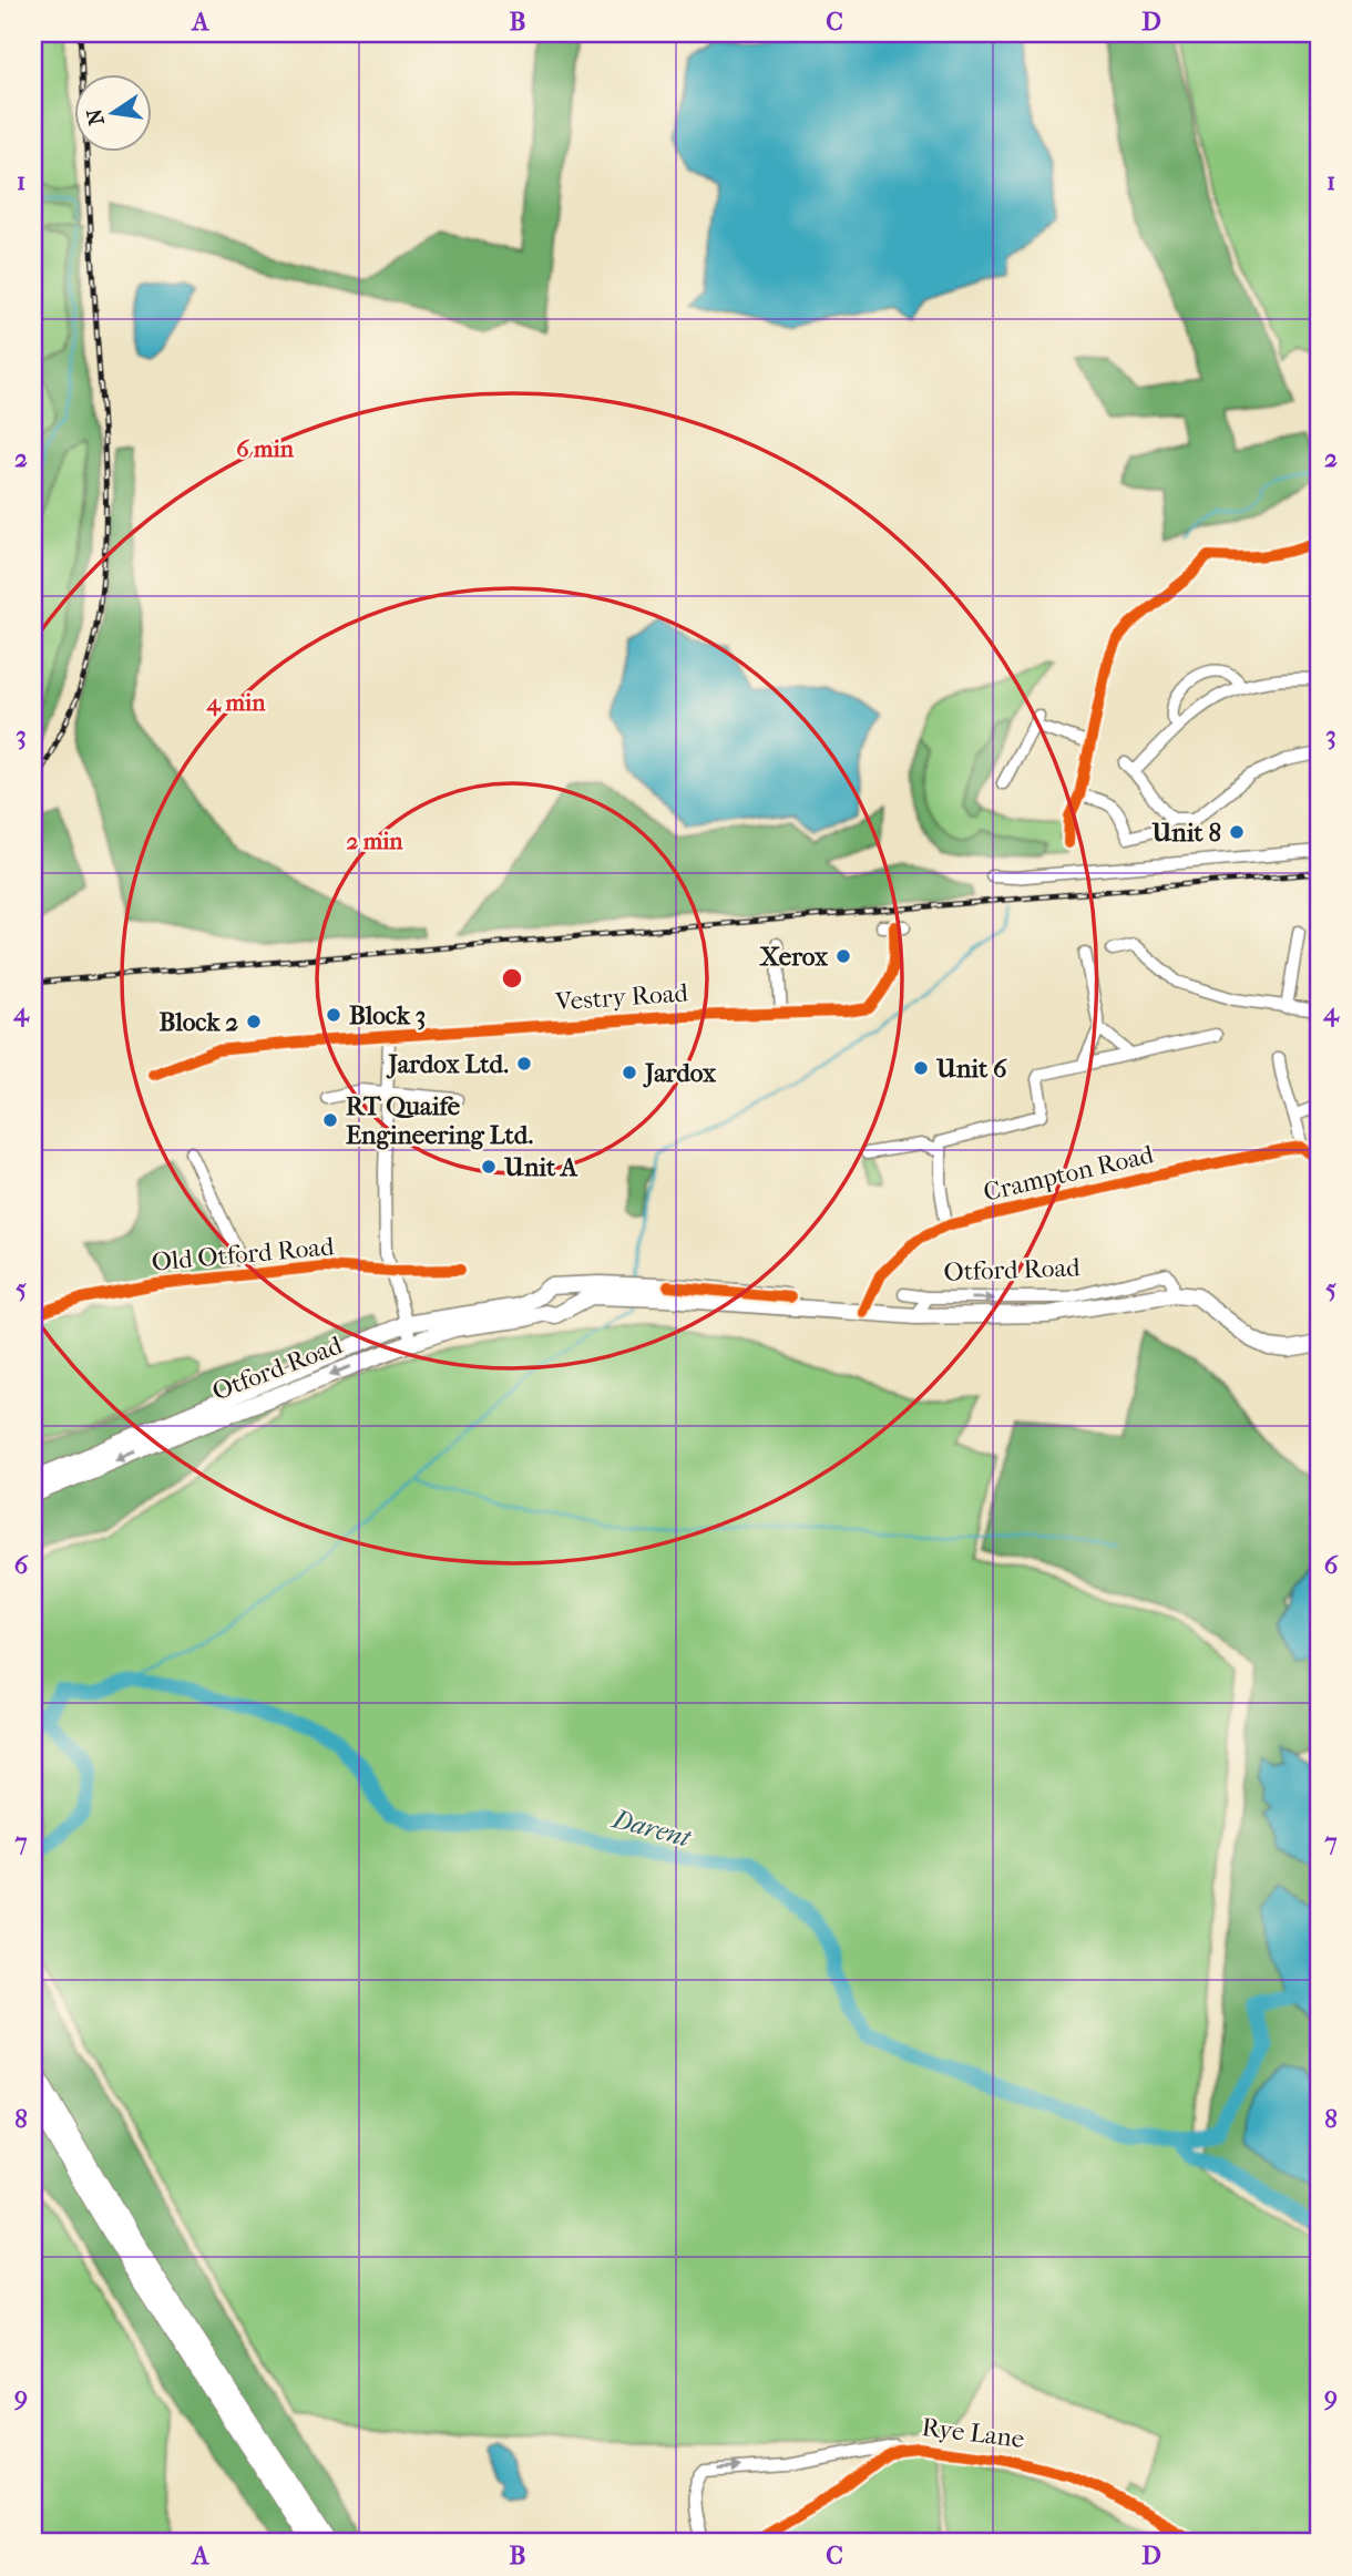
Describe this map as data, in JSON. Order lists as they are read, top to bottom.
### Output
{
  "streets": {
    "main road": ["Otford Road"],
    "street": [
      "Vestry Road",
      "Crampton Road",
      "Old Otford Road",
      "Rye Lane"
    ]
  },
  "crossings": [
    ["Crampton Road", "Otford Road"]
  ],
  "water": ["Darent"],
  "places": [
    "Unit 8",
    "Xerox",
    "Block 3",
    "Block 2",
    "Jardox Ltd.",
    "Unit 6",
    "Jardox",
    "RT Quaife Engineering Ltd.",
    "Unit A"
  ],
  "north": "left",
  "grid": {
    "columns": [
      "A",
      "B",
      "C",
      "D"
    ],
    "rows": [
      "1",
      "2",
      "3",
      "4",
      "5",
      "6",
      "7",
      "8",
      "9"
    ]
  },
  "rings": ["6 min", "4 min", "2 min"]
}
